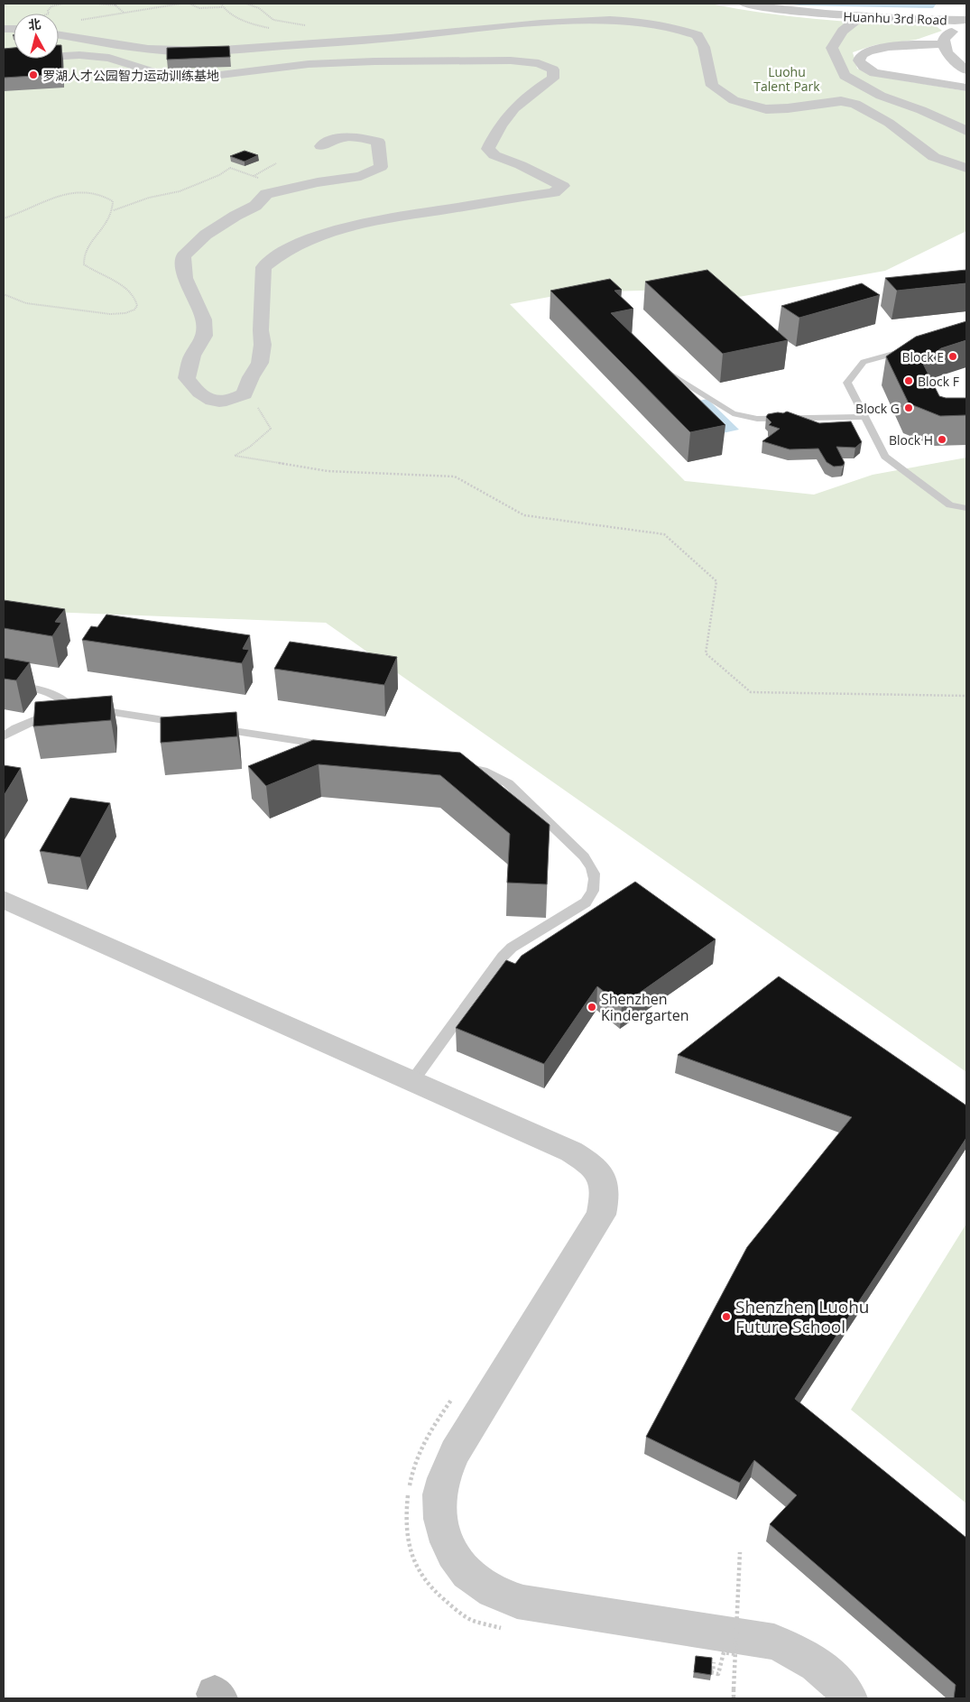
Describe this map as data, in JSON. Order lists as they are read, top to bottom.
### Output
{
  "streets": {
    "street": ["Huanhu 3rd Road"]
  },
  "parks": ["Luohu Talent Park"],
  "places": [
    "罗湖人才公园智力运动训练基地",
    "Block E",
    "Block F",
    "Block G",
    "Block H",
    "Shenzhen Kindergarten",
    "Shenzhen Luohu Future School"
  ],
  "north": "top"
}
